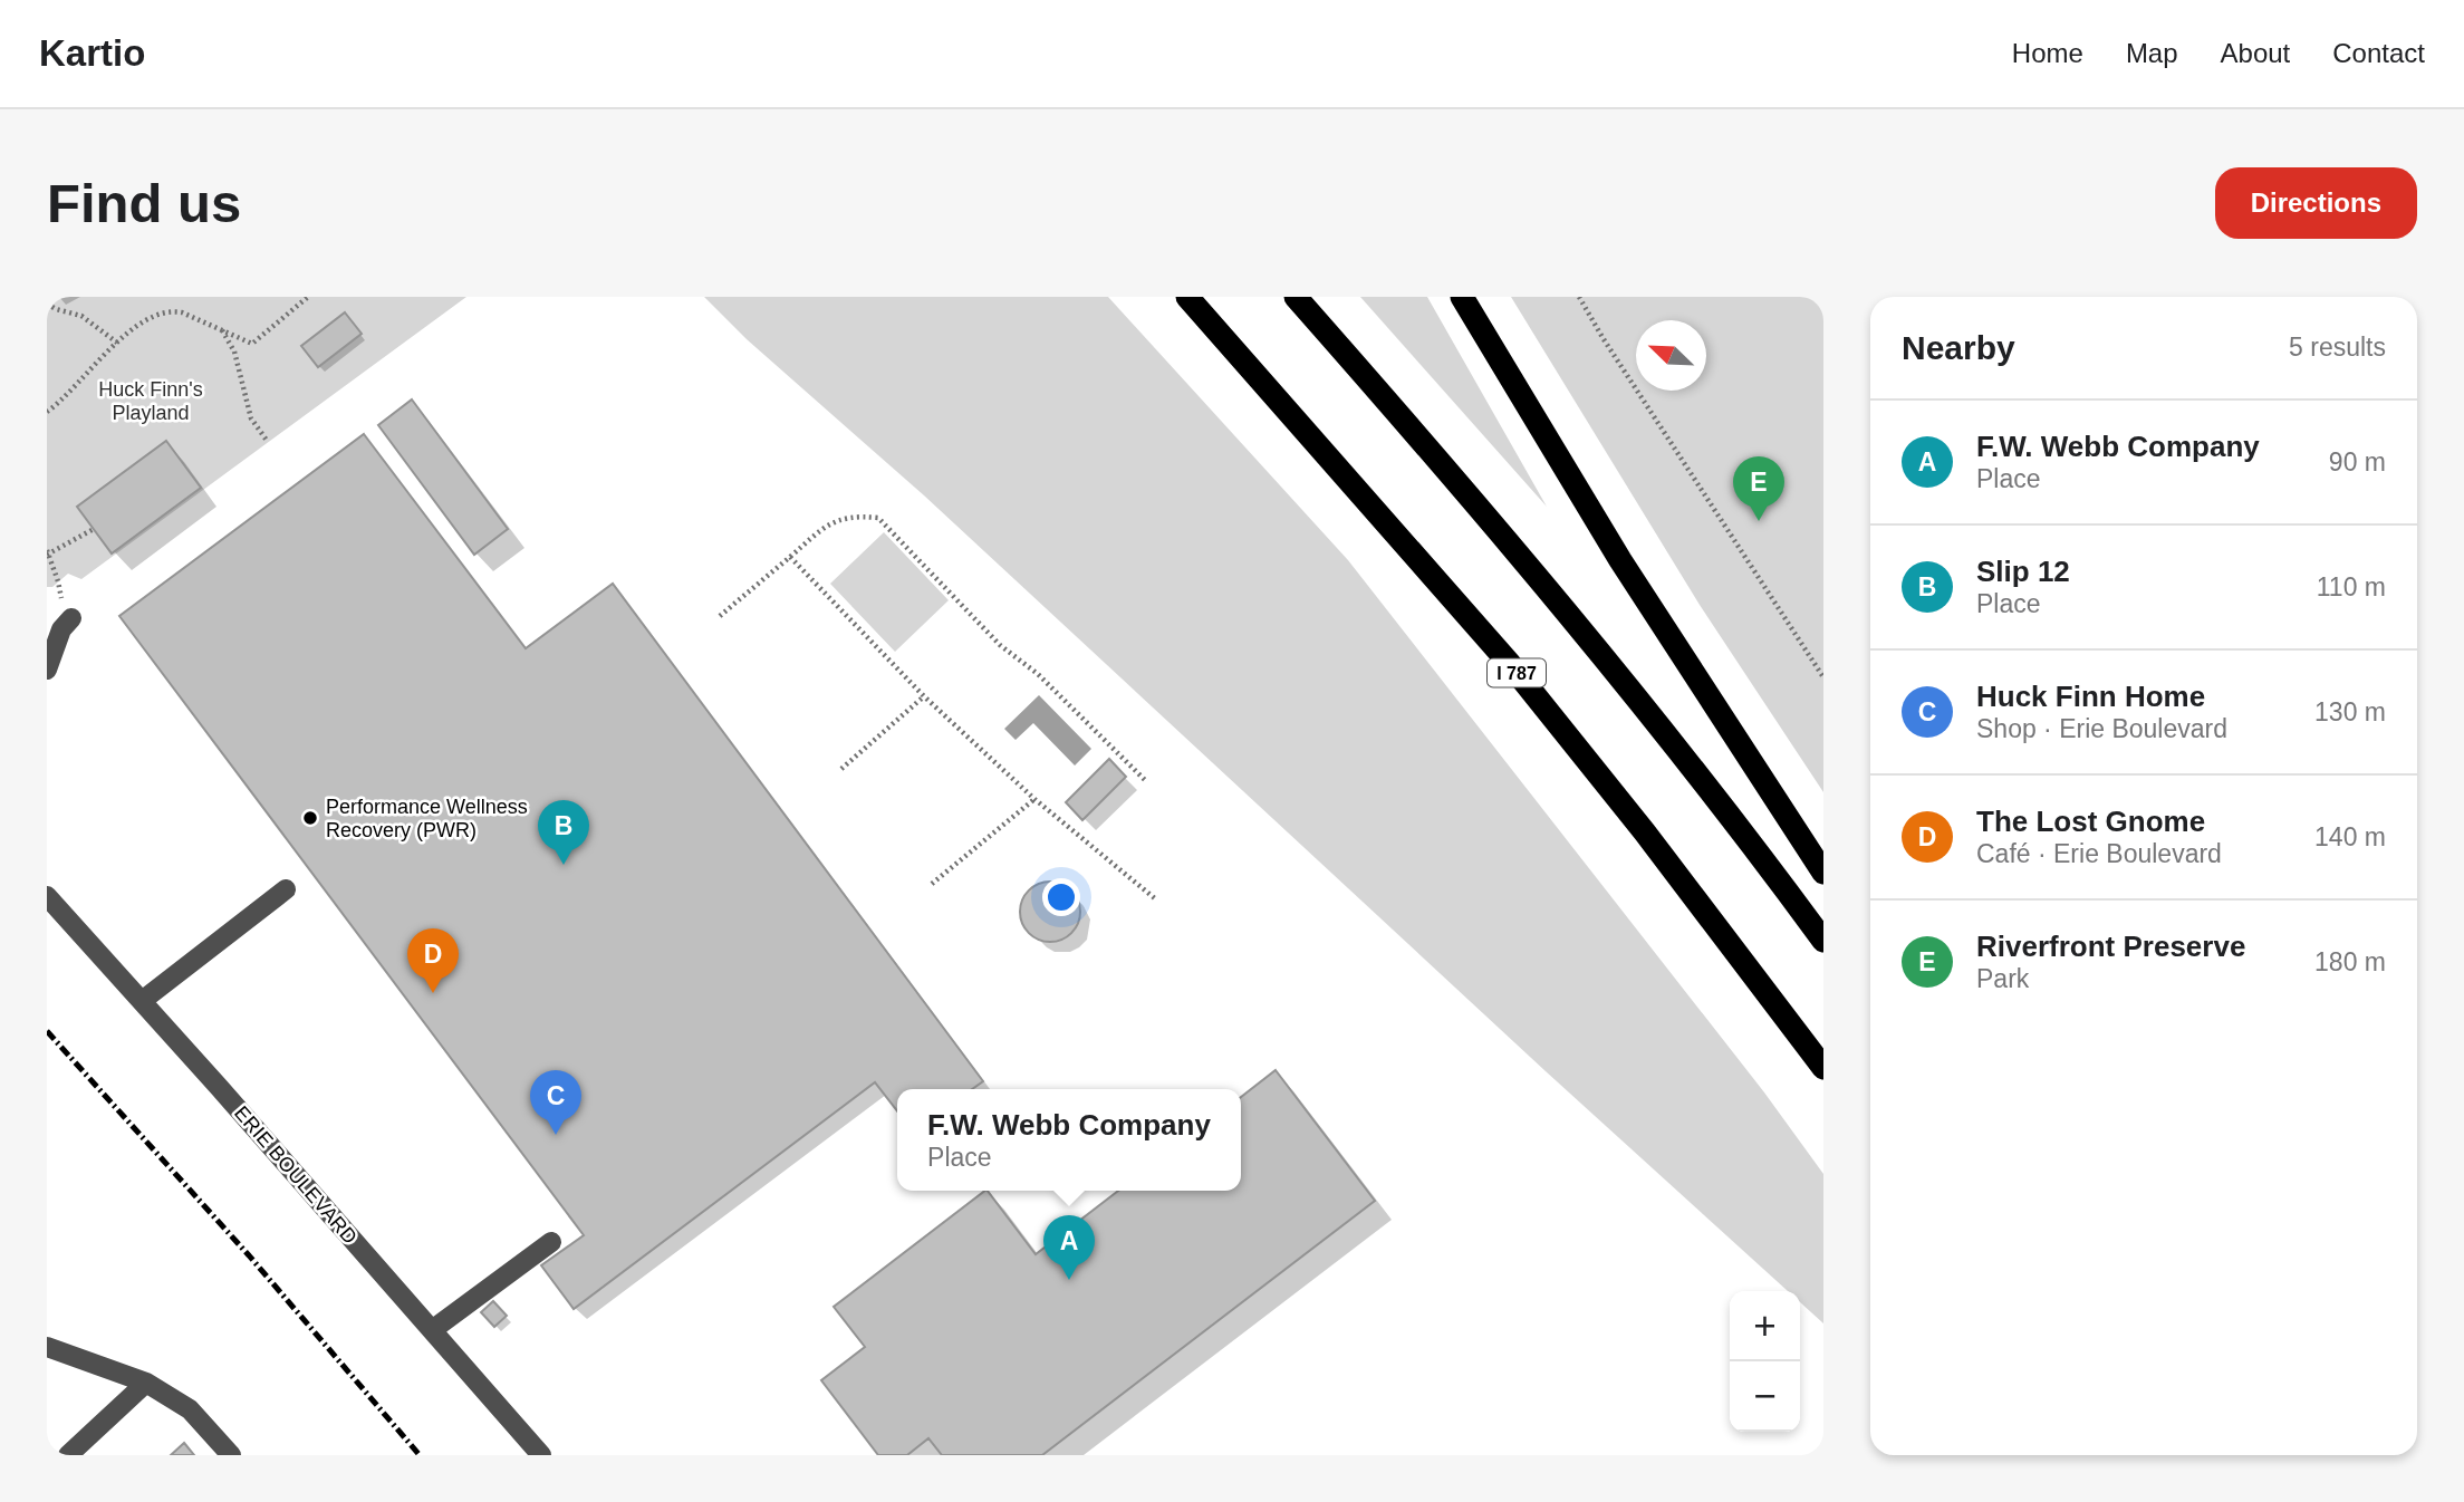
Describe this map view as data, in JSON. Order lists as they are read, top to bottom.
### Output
{
  "streets": {
    "highway": ["I 787"],
    "street": ["ERIE BOULEVARD"]
  },
  "parks": ["Huck Finn's Playland"],
  "places": ["Performance Wellness Recovery (PWR)"],
  "north": "top left",
  "page": {
    "header": "Kartio",
    "nav": [
      "Home",
      "Map",
      "About",
      "Contact"
    ],
    "buttons": "Directions",
    "title": "Find us",
    "heading": ["Nearby", "5 results"],
    "list": [
      {
        "mark": "A",
        "name": "F.W. Webb Company",
        "note": "Place",
        "value": "90 m"
      },
      {
        "mark": "B",
        "name": "Slip 12",
        "note": "Place",
        "value": "110 m"
      },
      {
        "mark": "C",
        "name": "Huck Finn Home",
        "note": "Shop · Erie Boulevard",
        "value": "130 m"
      },
      {
        "mark": "D",
        "name": "The Lost Gnome",
        "note": "Café · Erie Boulevard",
        "value": "140 m"
      },
      {
        "mark": "E",
        "name": "Riverfront Preserve",
        "note": "Park",
        "value": "180 m"
      }
    ],
    "pins": [
      "E",
      "B",
      "D",
      "C",
      "A"
    ],
    "popup": ["F.W. Webb Company", "Place"],
    "map_buttons": ["+", "−"]
  }
}
